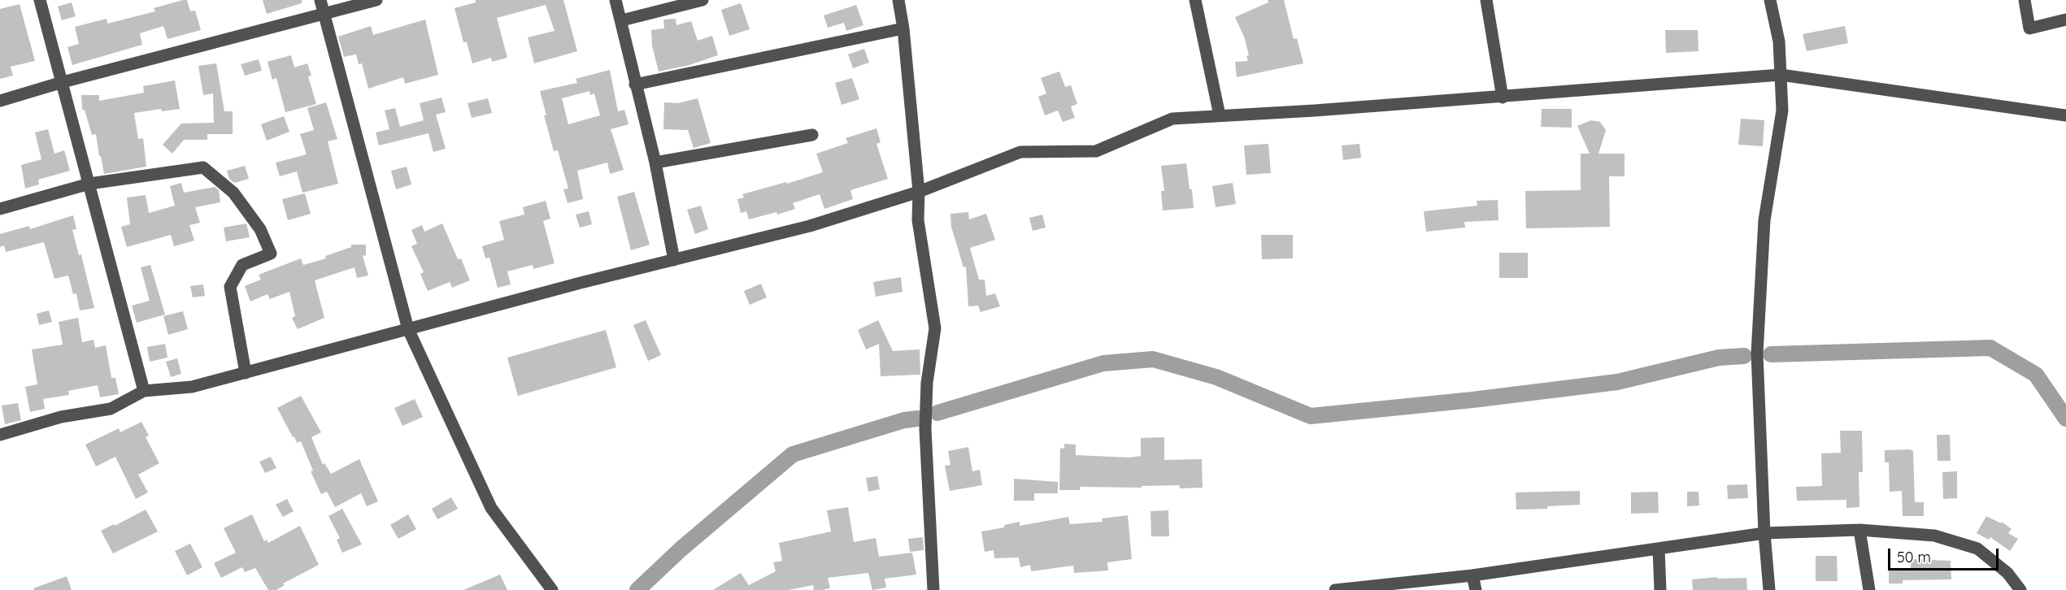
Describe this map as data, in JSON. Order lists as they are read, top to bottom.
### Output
{
  "scale_bar": "50 m"
}
